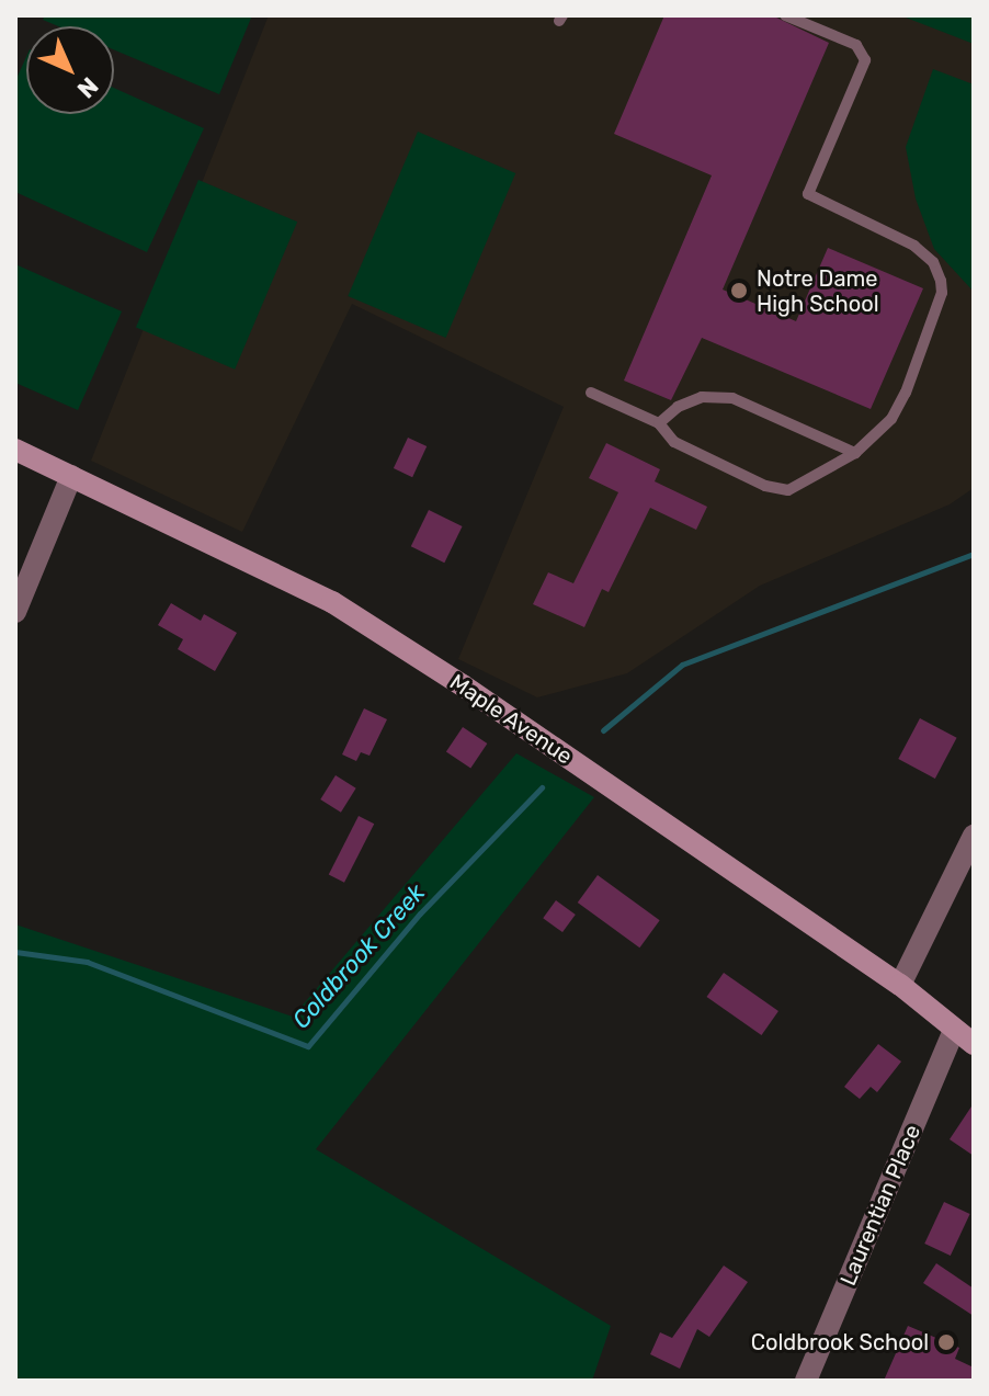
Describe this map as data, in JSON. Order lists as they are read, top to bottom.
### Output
{
  "streets": {
    "main road": ["Maple Avenue"],
    "street": ["Laurentian Place"]
  },
  "crossings": [
    ["Maple Avenue", "Laurentian Place"]
  ],
  "water": ["Coldbrook Creek"],
  "places": ["Notre Dame High School", "Coldbrook School"],
  "north": "bottom right"
}
